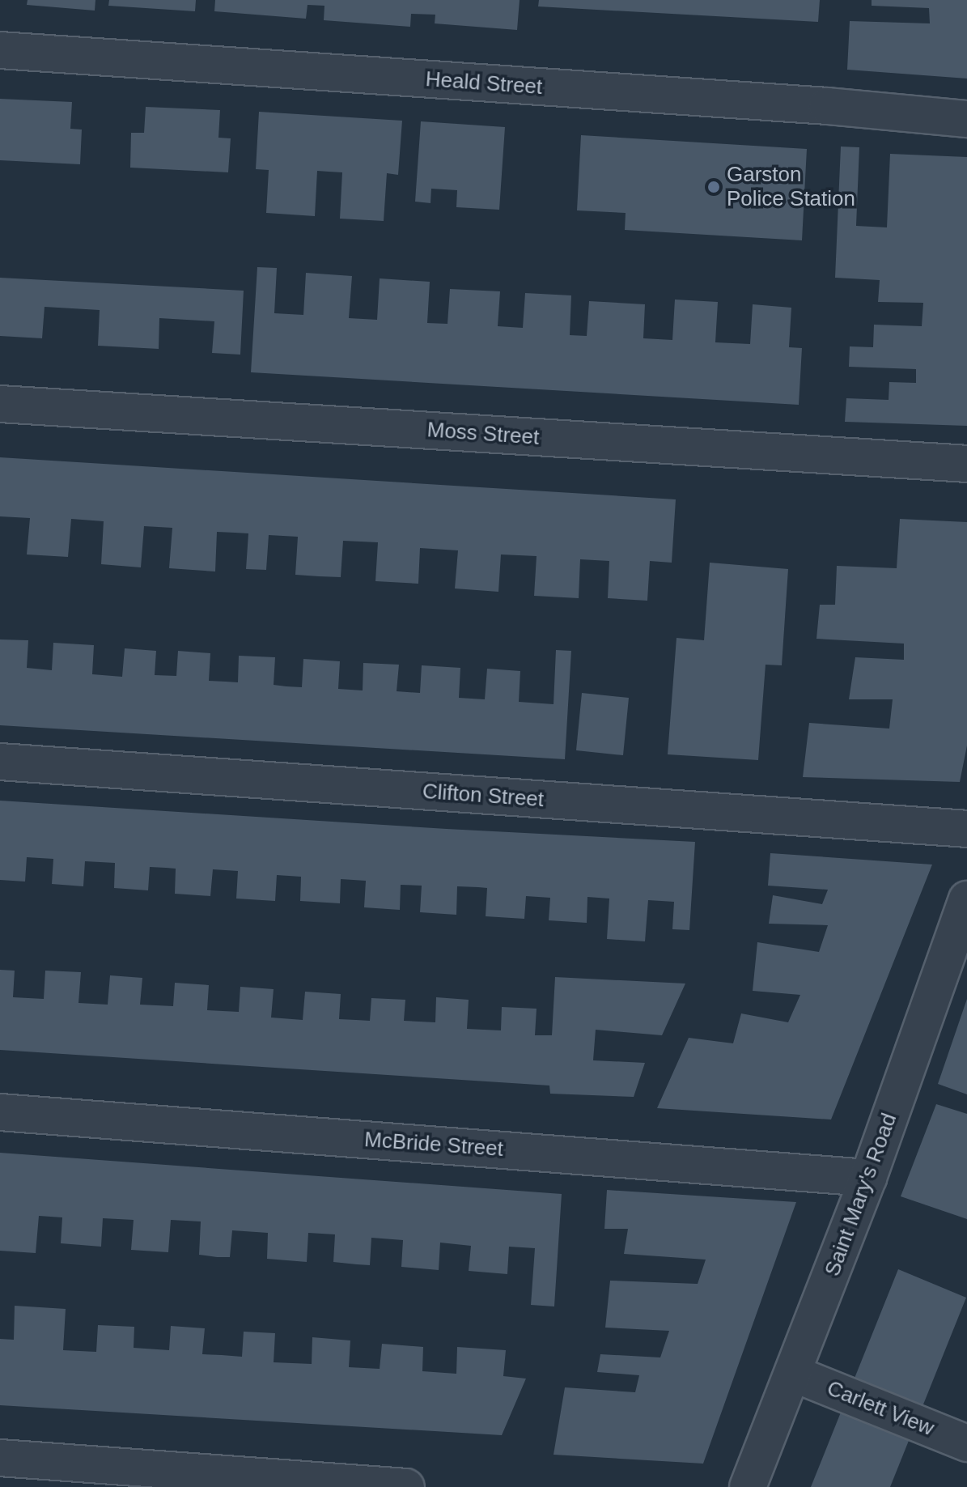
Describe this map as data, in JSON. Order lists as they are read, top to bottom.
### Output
{
  "streets": {
    "street": [
      "Heald Street",
      "Moss Street",
      "Clifton Street",
      "McBride Street",
      "Saint Mary's Road",
      "Carlett View"
    ]
  },
  "crossings": [
    ["McBride Street", "Saint Mary's Road"],
    ["Saint Mary's Road", "Carlett View"]
  ],
  "places": ["Garston Police Station"]
}
